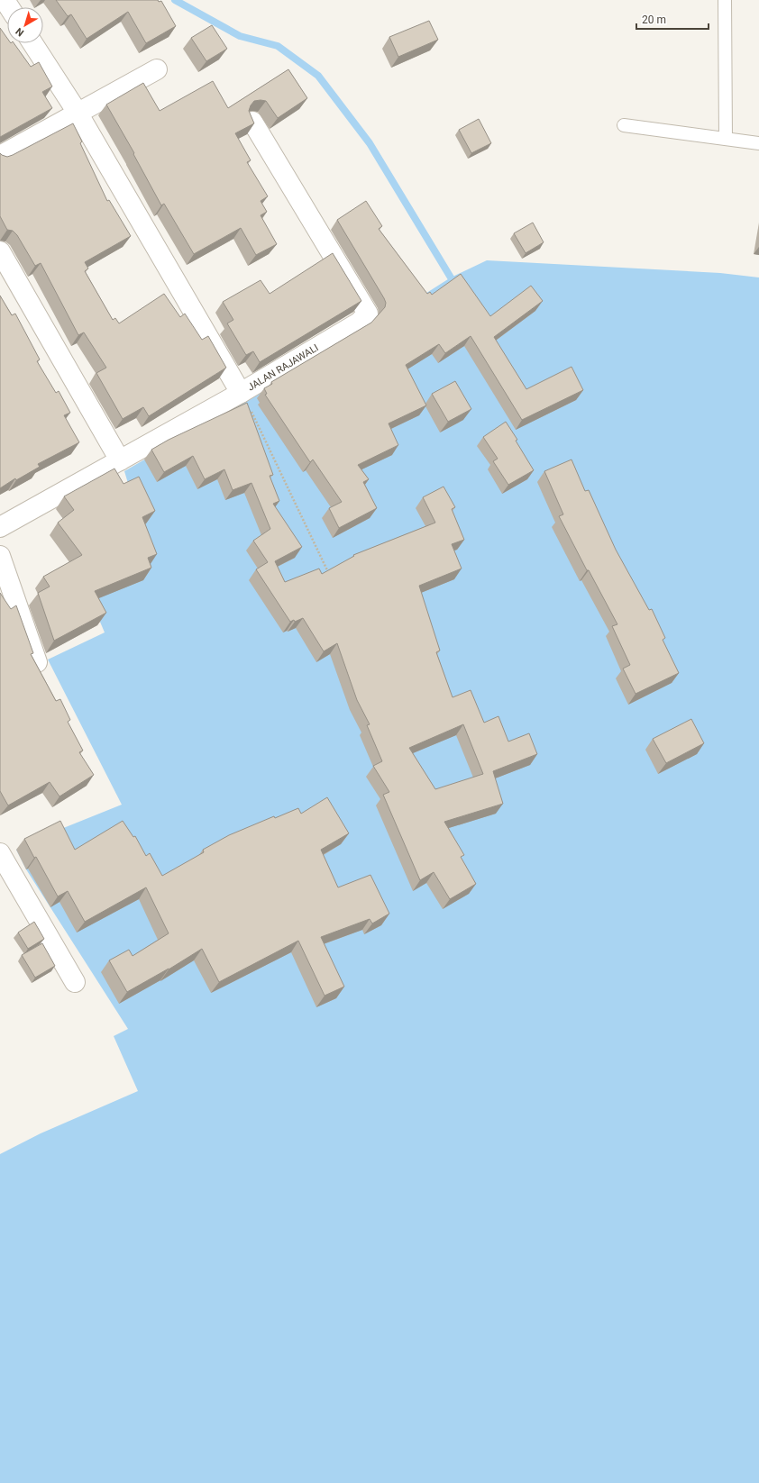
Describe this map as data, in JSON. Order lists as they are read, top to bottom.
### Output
{
  "streets": {
    "street": ["JALAN RAJAWALI"]
  },
  "scale_bar": "20 m",
  "north": "bottom left"
}
